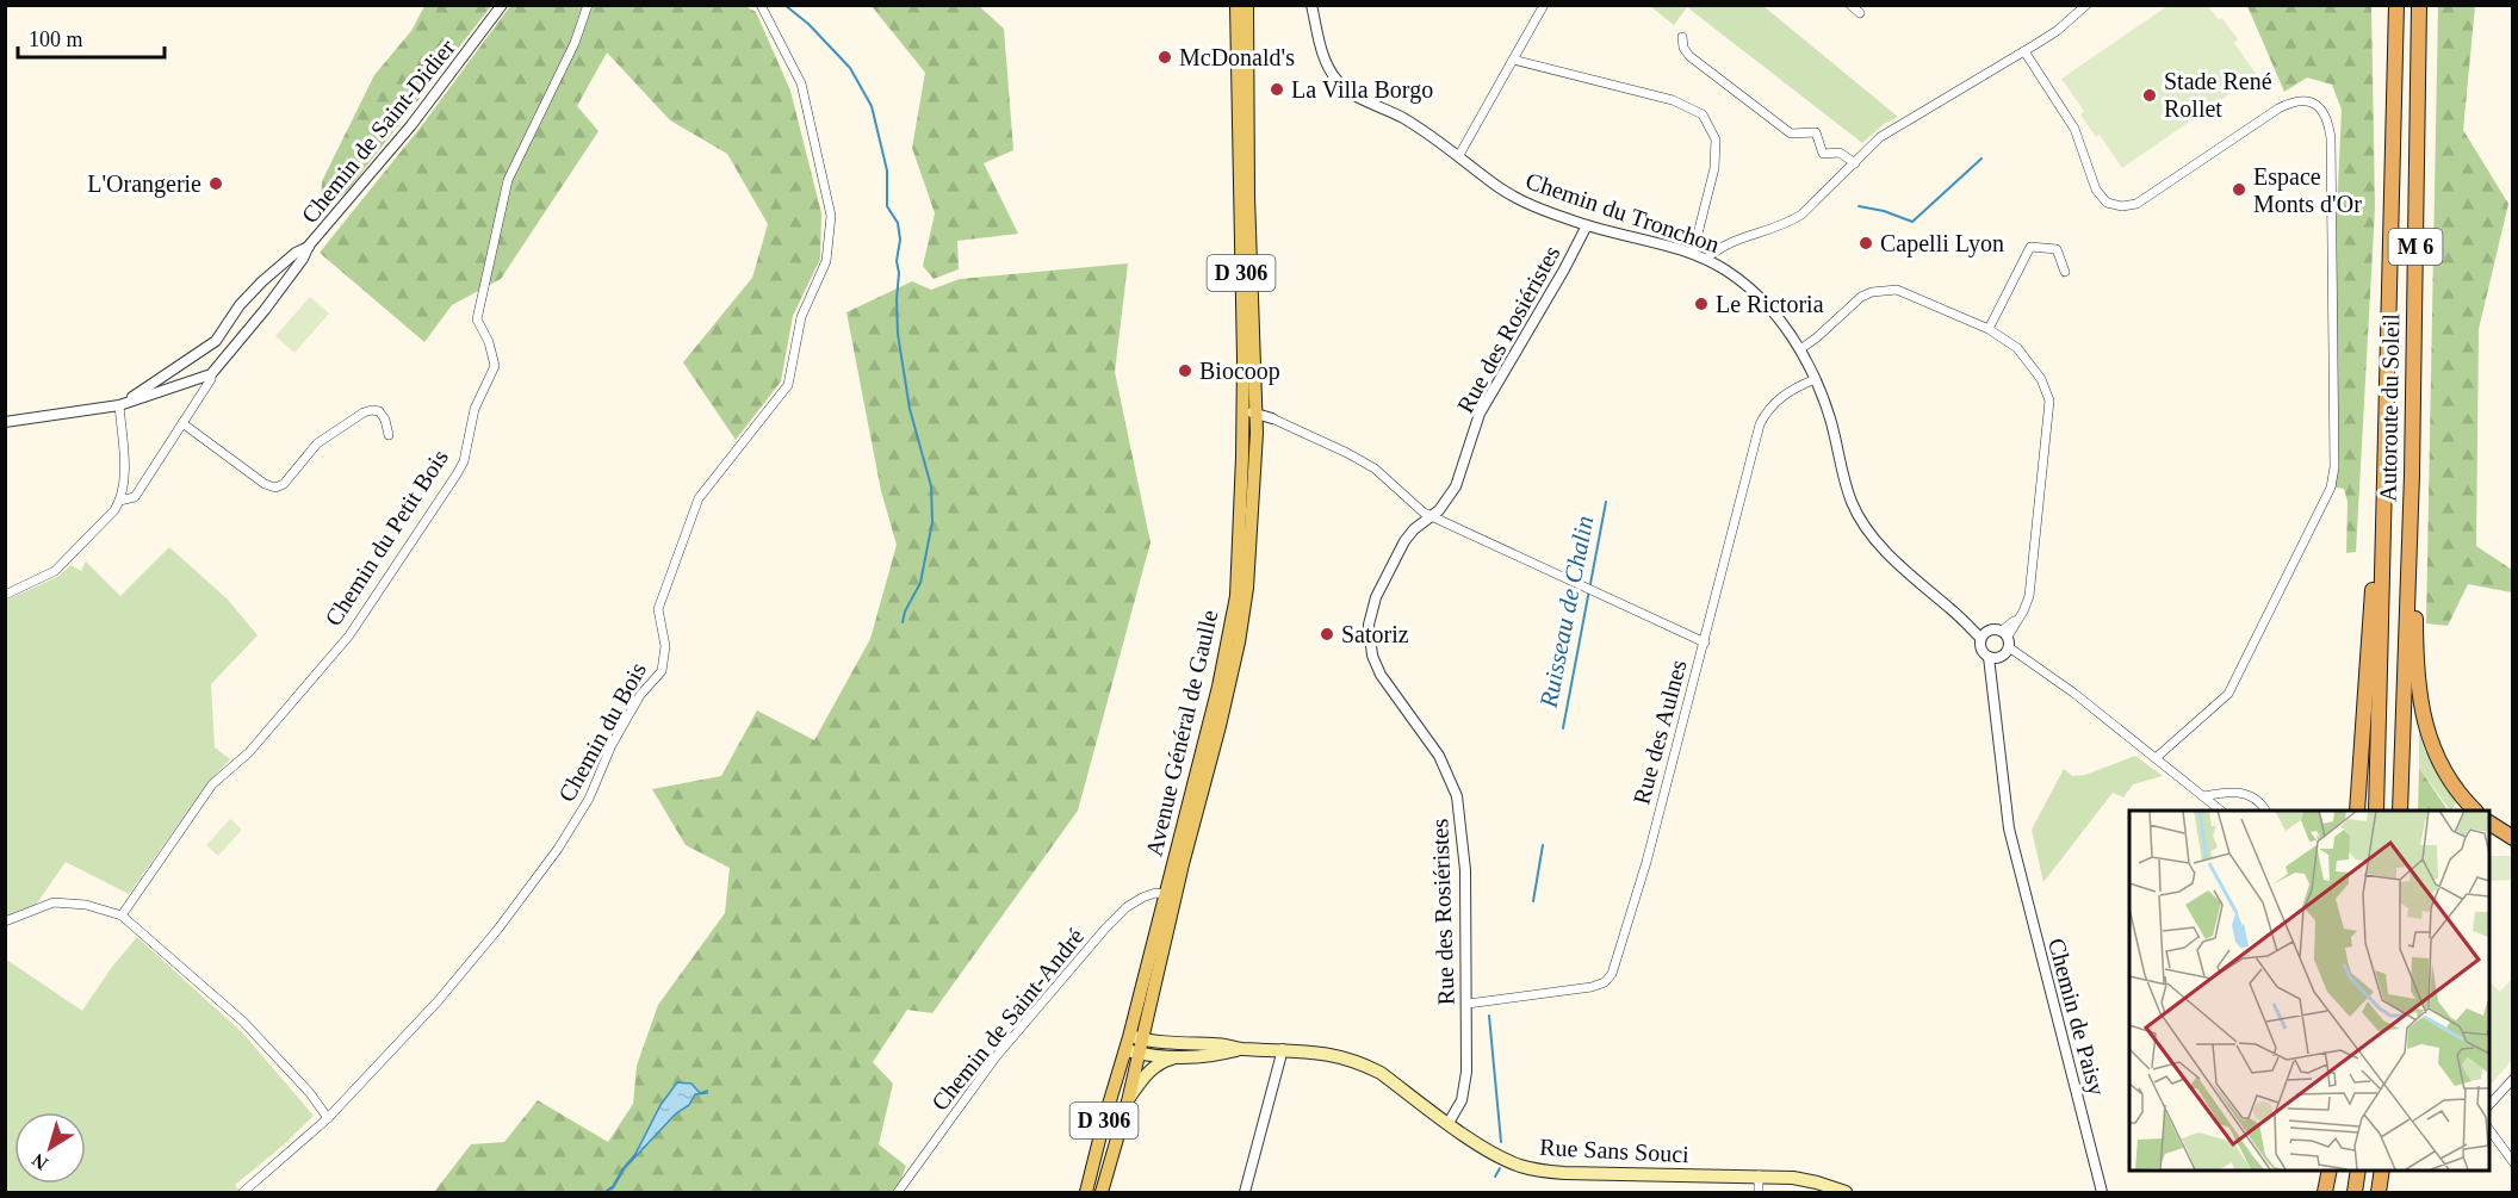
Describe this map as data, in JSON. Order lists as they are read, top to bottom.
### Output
{
  "streets": {
    "highway": ["M 6", "Autoroute du Soleil"],
    "main road": ["D 306", "Avenue Général de Gaulle", "Rue Sans Souci"],
    "street": [
      "Chemin de Saint-Didier",
      "Chemin du Tronchon",
      "Rue des Rosiéristes",
      "Chemin du Petit Bois",
      "Chemin du Bois",
      "Rue des Aulnes",
      "Chemin de Paisy",
      "Chemin de Saint-André"
    ]
  },
  "crossings": [
    ["Chemin du Tronchon", "Rue des Rosiéristes"],
    ["Chemin du Tronchon", "Rue des Aulnes"],
    ["Chemin du Tronchon", "Chemin de Paisy"],
    ["D 306", "Avenue Général de Gaulle"],
    ["D 306", "Chemin de Saint-André"],
    ["D 306", "Rue Sans Souci"],
    ["Rue des Rosiéristes", "Rue des Aulnes"],
    ["Rue des Rosiéristes", "Rue Sans Souci"],
    ["Avenue Général de Gaulle", "Chemin de Saint-André"]
  ],
  "water": ["Ruisseau de Chalin"],
  "places": [
    "McDonald's",
    "La Villa Borgo",
    "Stade René Rollet",
    "L'Orangerie",
    "Espace Monts d'Or",
    "Capelli Lyon",
    "Le Rictoria",
    "Biocoop",
    "Satoriz"
  ],
  "scale_bar": "100 m",
  "north": "bottom left"
}
